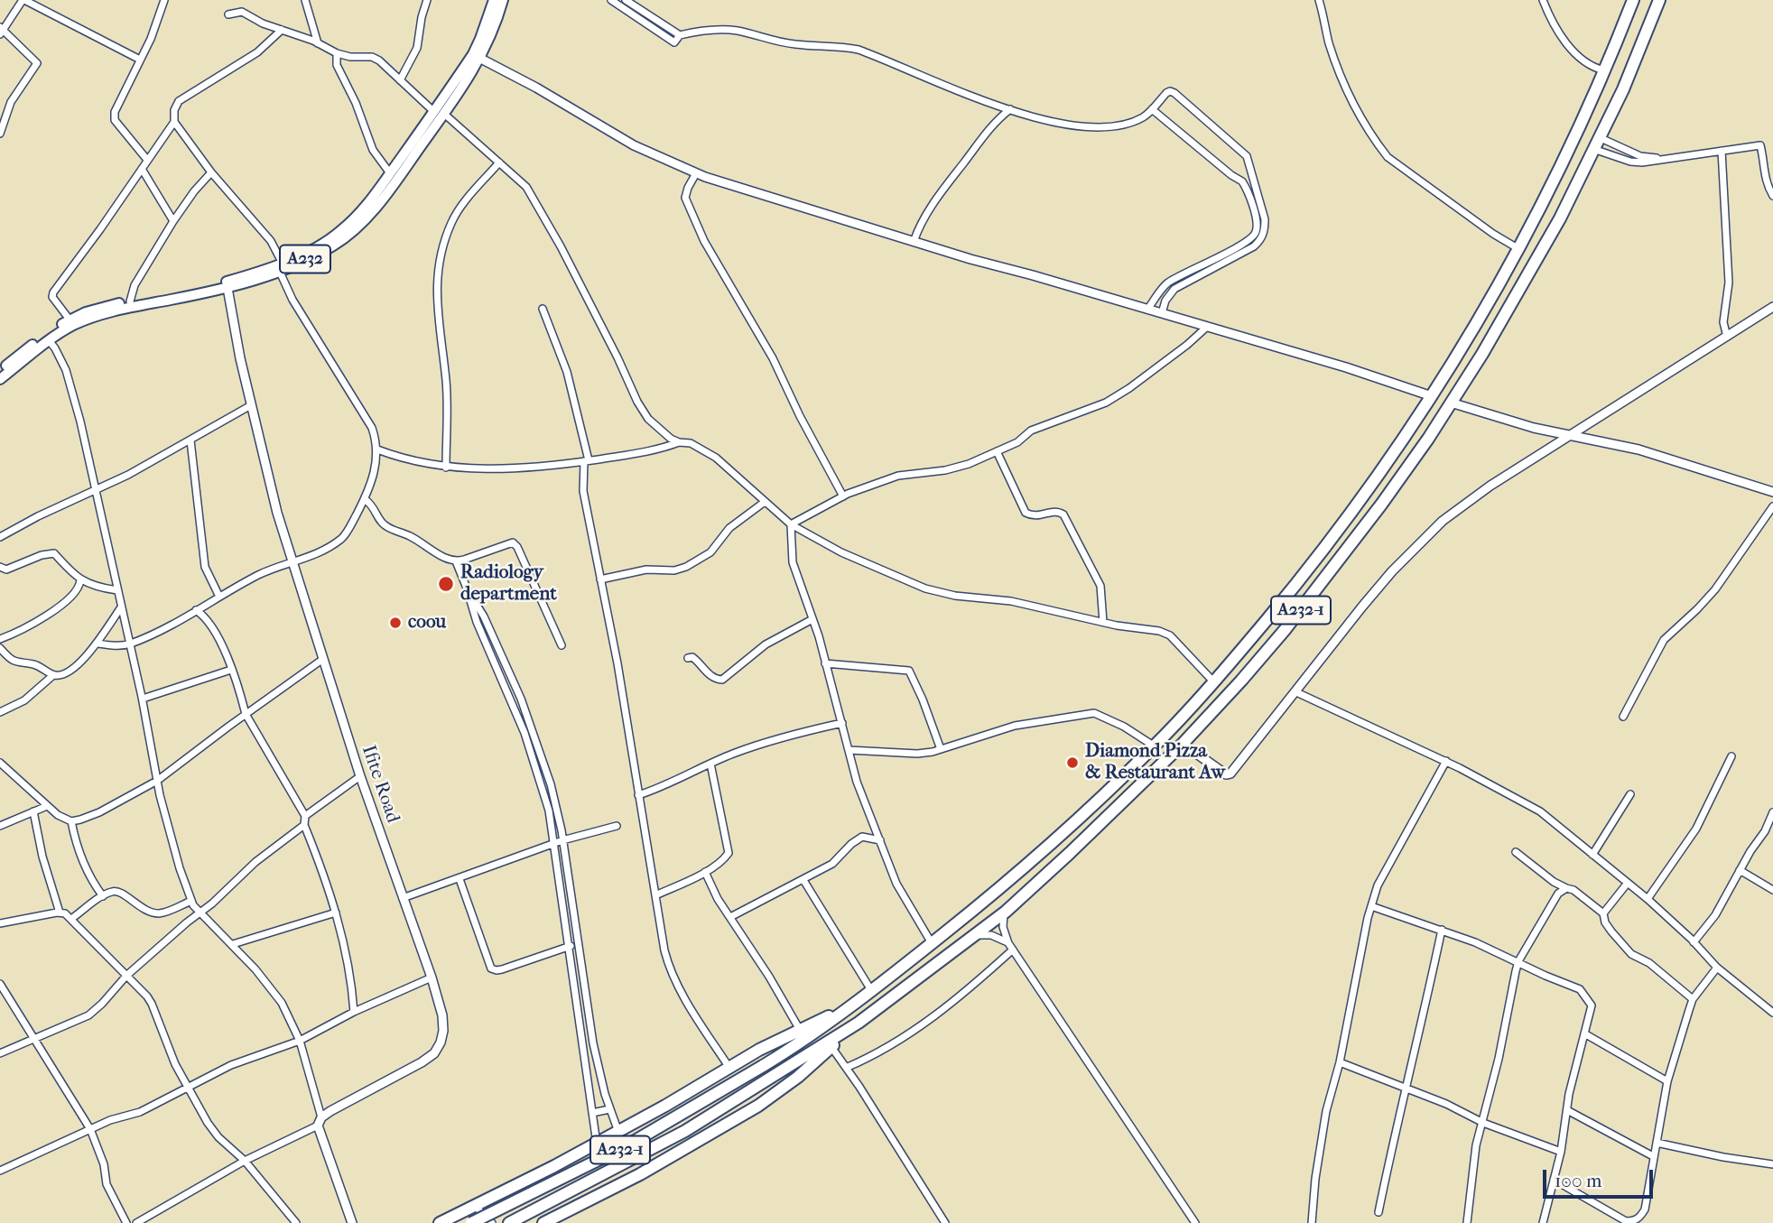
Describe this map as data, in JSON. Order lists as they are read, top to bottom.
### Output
{
  "streets": {
    "highway": ["A232-1"],
    "main road": ["A232"],
    "street": ["Ifite Road"]
  },
  "crossings": [
    ["A232", "Ifite Road"]
  ],
  "places": ["Radiology department", "coou", "Diamond Pizza & Restaurant Aw"],
  "scale_bar": "100 m"
}
